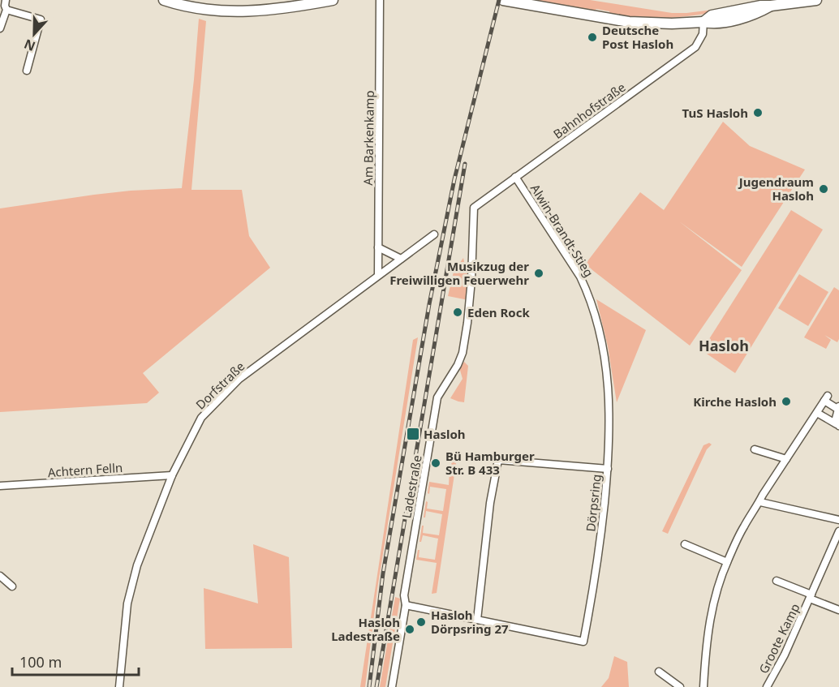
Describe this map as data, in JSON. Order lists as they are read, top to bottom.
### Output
{
  "streets": {
    "street": [
      "Bahnhofstraße",
      "Am Barkenkamp",
      "Alwin-Brandt-Stieg",
      "Dorfstraße",
      "Achtern Felln",
      "Ladestraße",
      "Dörpsring",
      "Groote Kamp"
    ]
  },
  "crossings": [
    ["Bahnhofstraße", "Alwin-Brandt-Stieg"],
    ["Bahnhofstraße", "Ladestraße"],
    ["Am Barkenkamp", "Dorfstraße"],
    ["Alwin-Brandt-Stieg", "Dörpsring"],
    ["Dorfstraße", "Achtern Felln"],
    ["Ladestraße", "Dörpsring"]
  ],
  "districts": ["Hasloh"],
  "places": {
    "other": [
      "Deutsche Post Hasloh",
      "TuS Hasloh",
      "Jugendraum Hasloh",
      "Musikzug der Freiwilligen Feuerwehr",
      "Eden Rock",
      "Kirche Hasloh",
      "Bü Hamburger Str. B 433",
      "Hasloh Dörpsring 27",
      "Hasloh Ladestraße"
    ],
    "transit": ["Hasloh"]
  },
  "scale_bar": "100 m",
  "north": "bottom"
}
